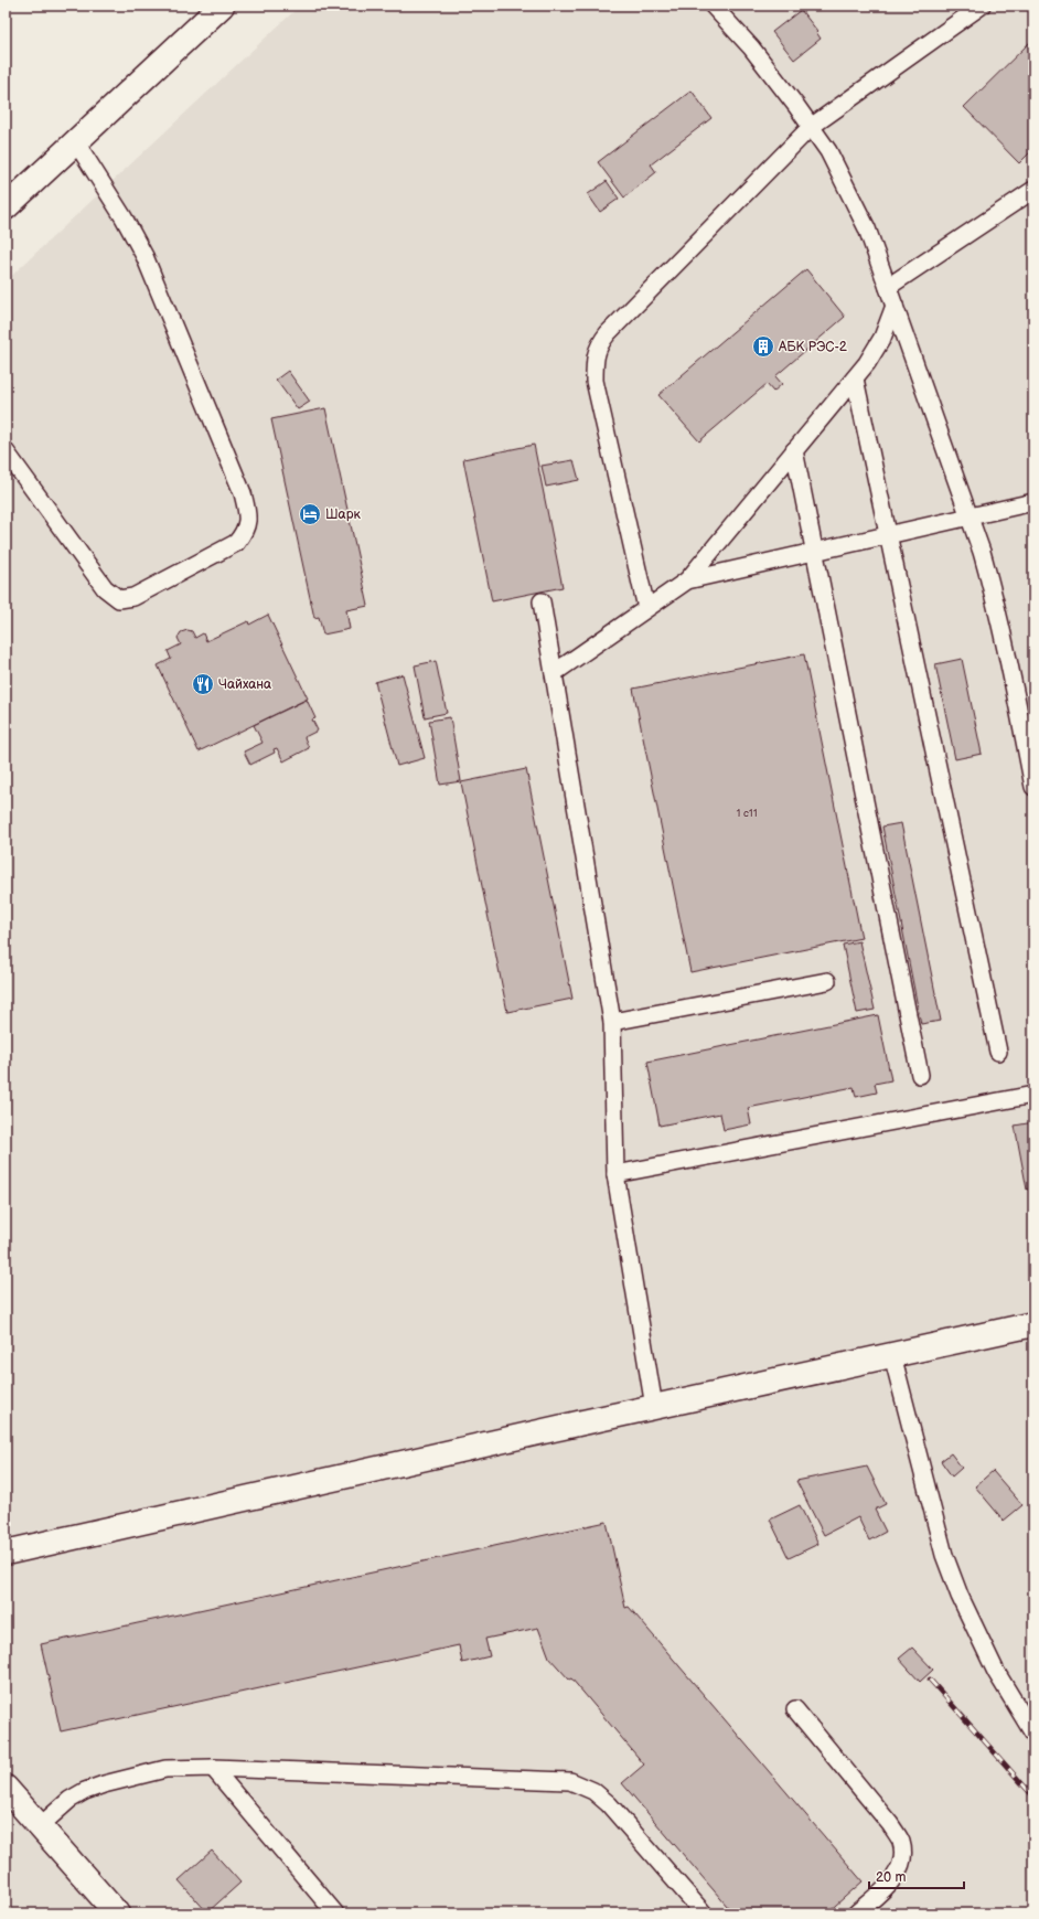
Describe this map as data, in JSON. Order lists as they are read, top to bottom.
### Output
{
  "places": {
    "building": ["АБК РЭС-2"],
    "hotel": ["Шарк"],
    "restaurant": ["Чайхана"]
  },
  "house_numbers": ["1 с11"],
  "scale_bar": "20 m"
}
